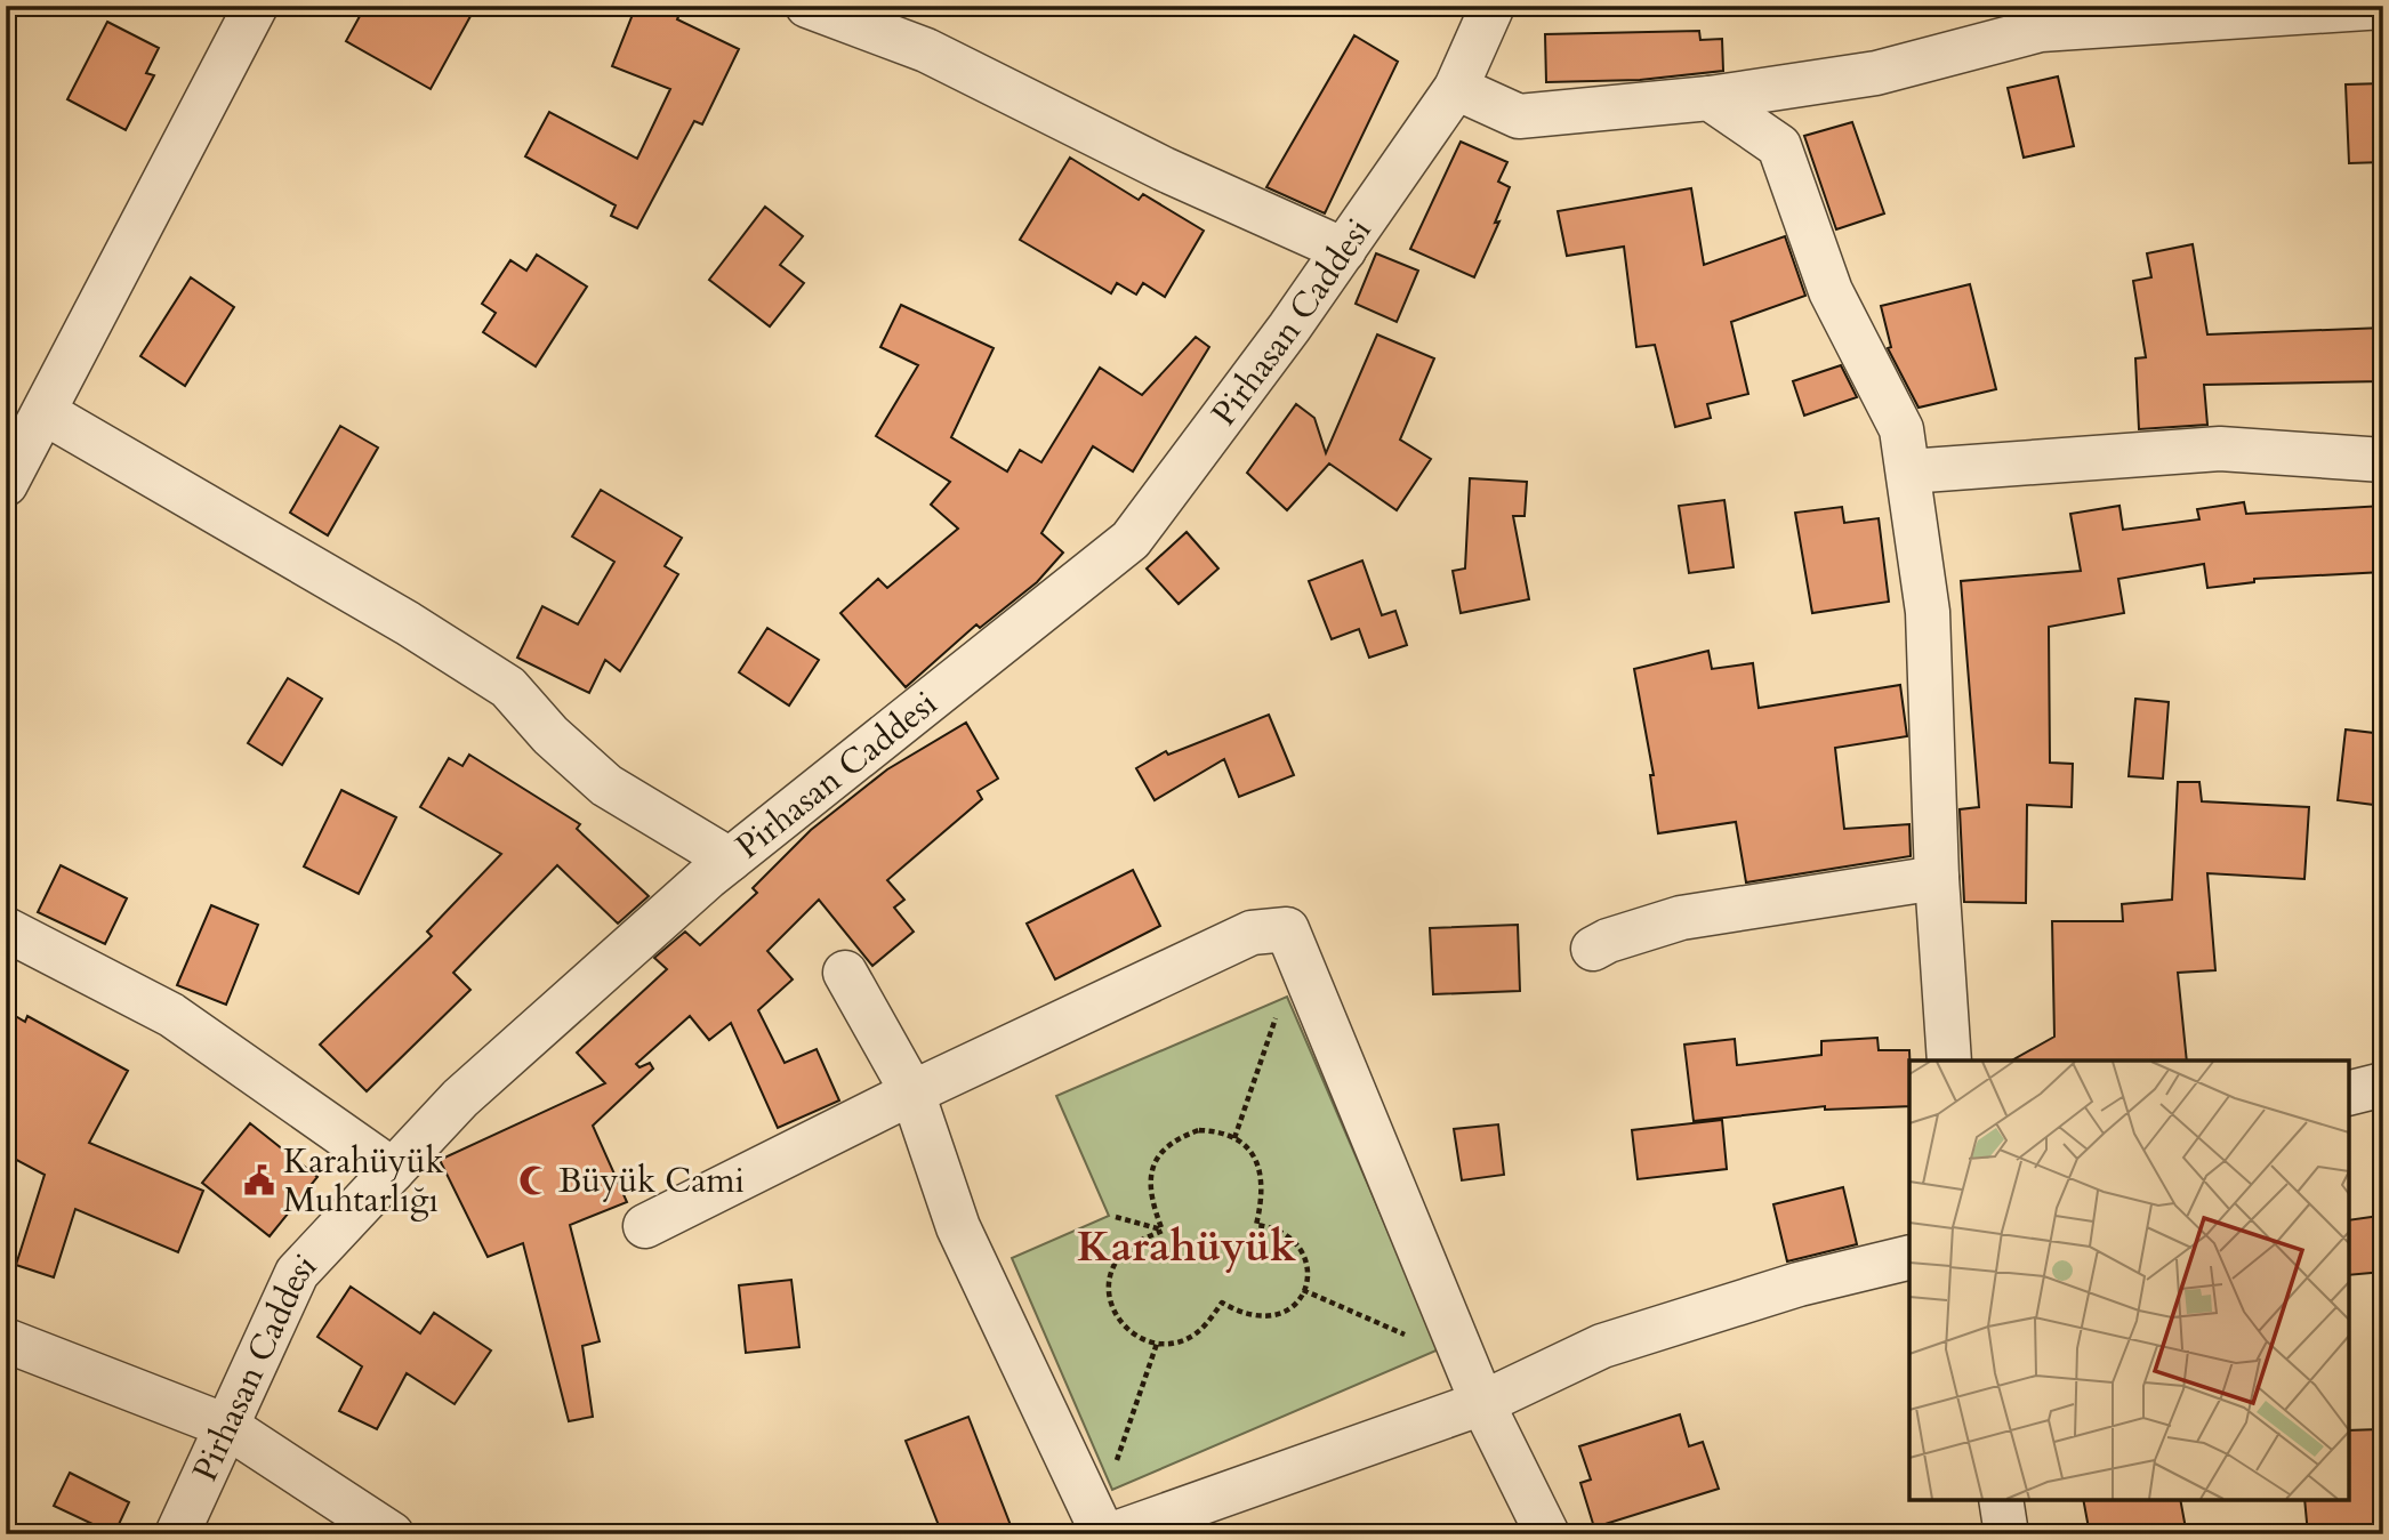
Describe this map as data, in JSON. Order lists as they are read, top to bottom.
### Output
{
  "streets": {
    "street": ["Pirhasan Caddesi"]
  },
  "districts": ["Karahüyük"],
  "places": {
    "public building": ["Karahüyük Muhtarlığı"],
    "mosque": ["Büyük Cami"]
  }
}
